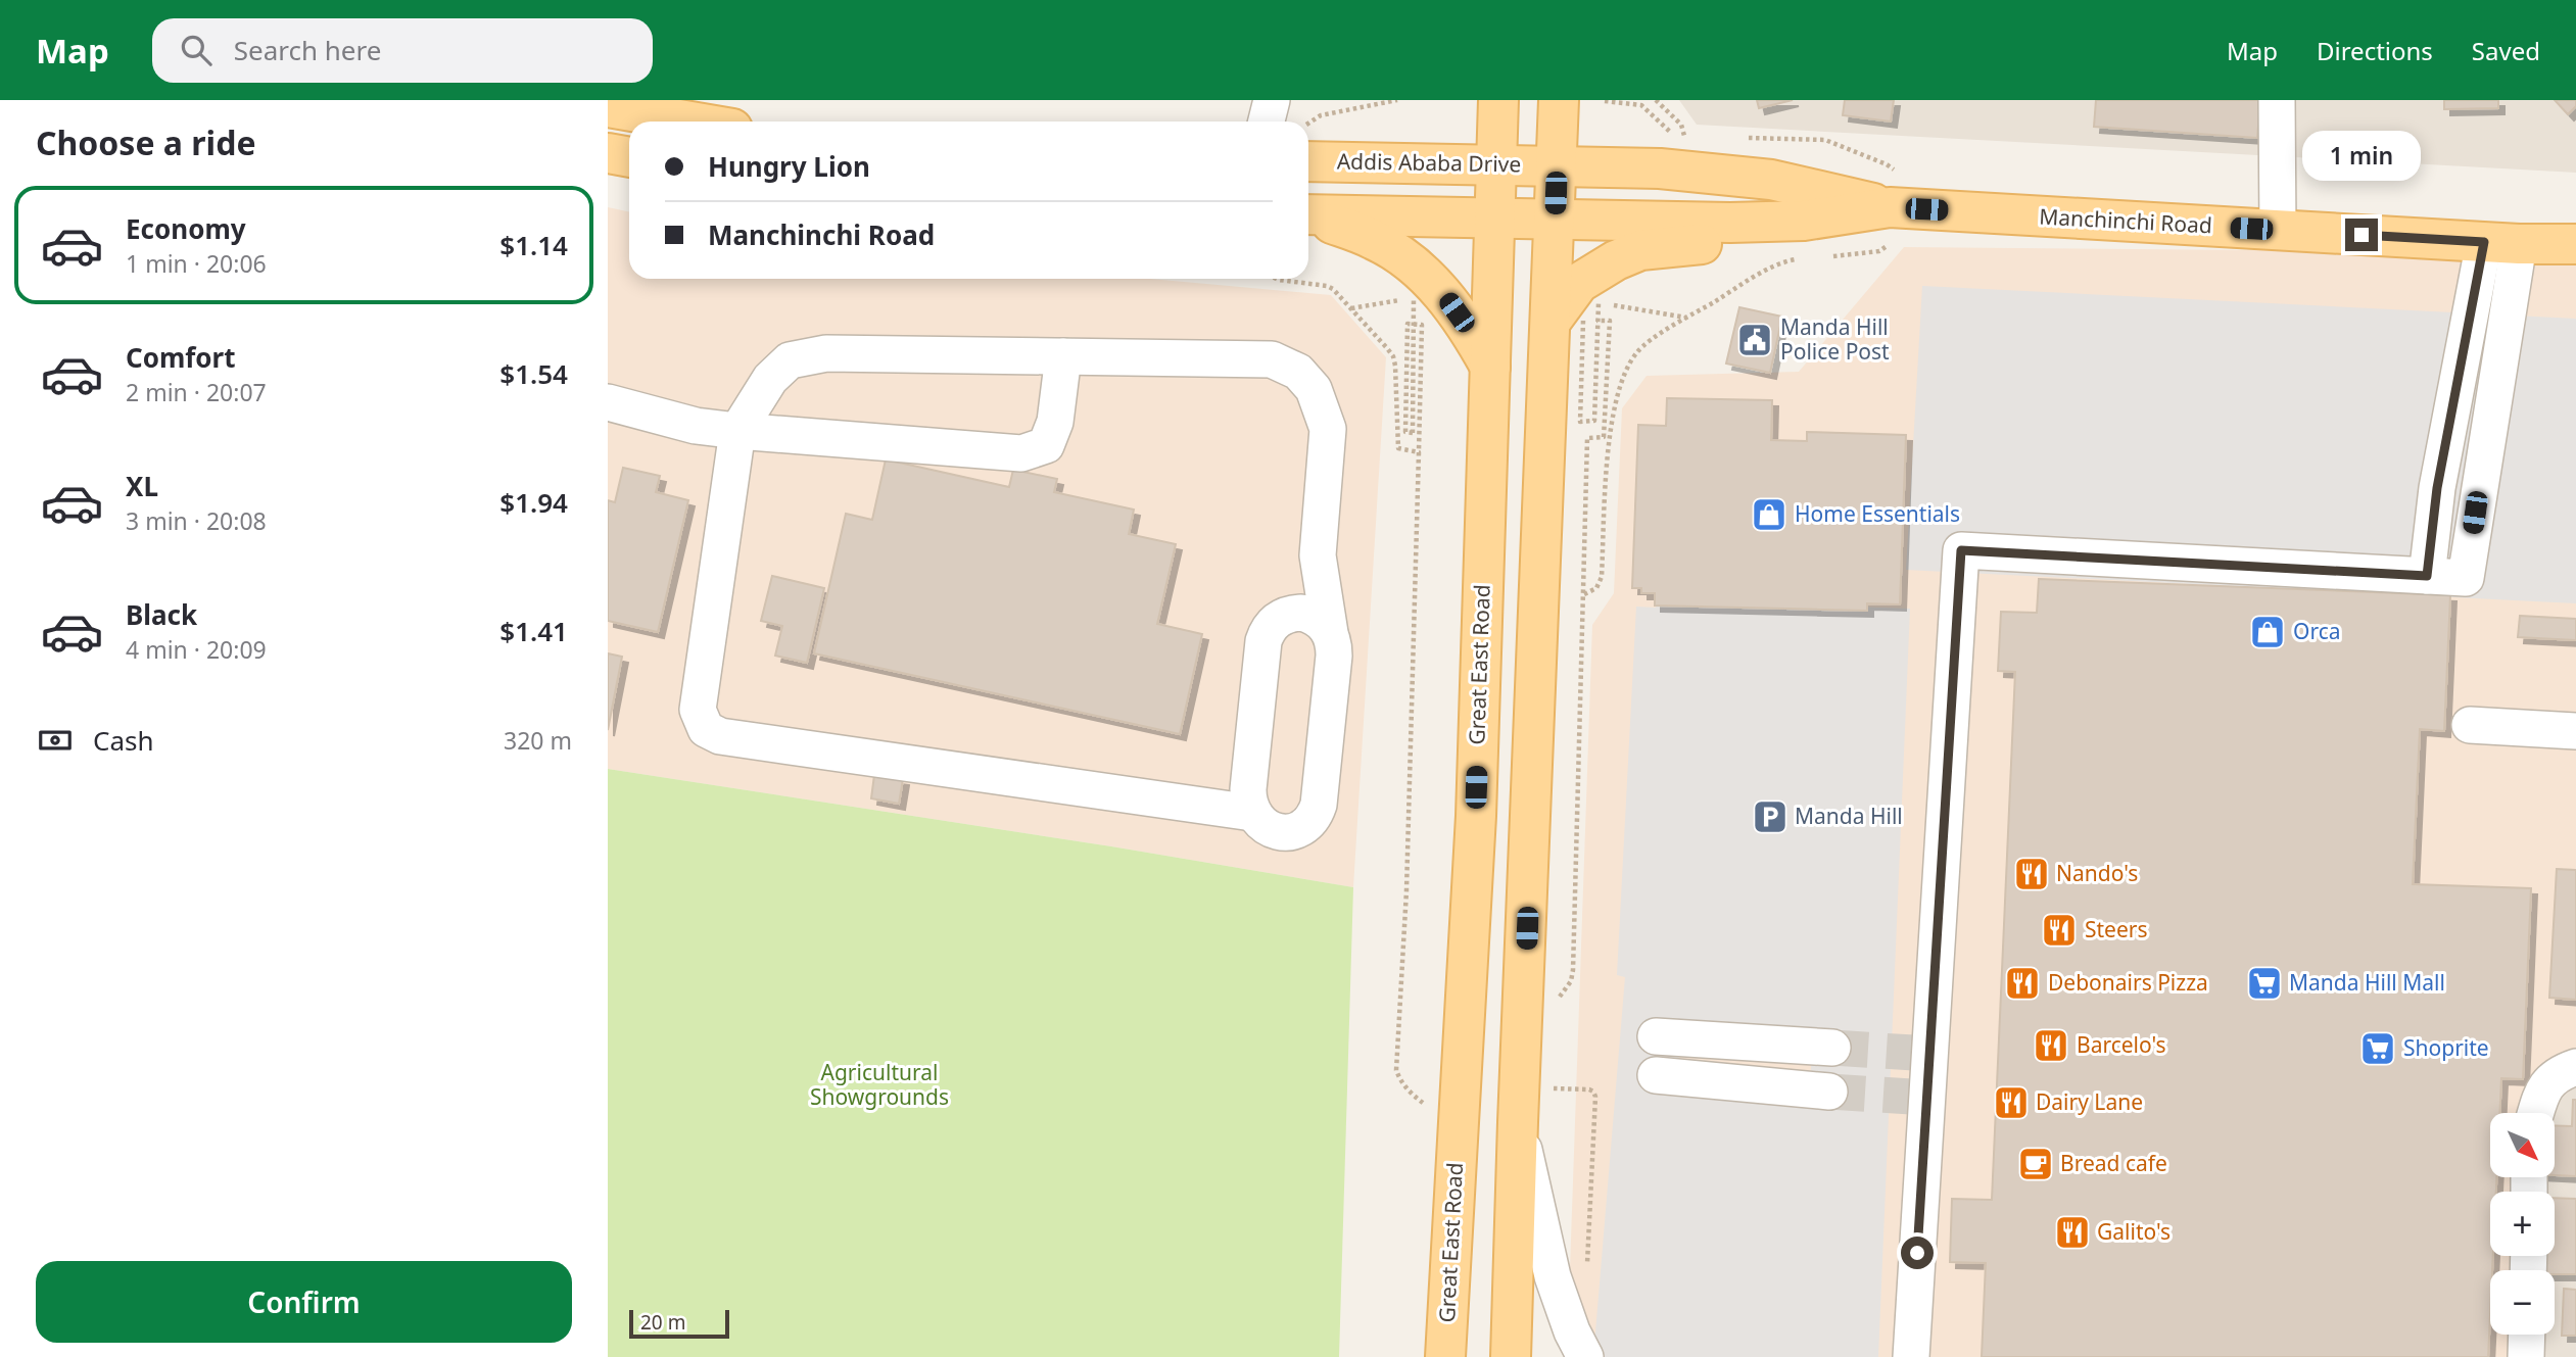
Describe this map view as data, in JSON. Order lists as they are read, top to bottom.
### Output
{
  "streets": {
    "main road": ["Addis Ababa Drive", "Manchinchi Road", "Great East Road"]
  },
  "crossings": [
    ["Addis Ababa Drive", "Manchinchi Road"],
    ["Addis Ababa Drive", "Great East Road"]
  ],
  "parks": ["Agricultural Showgrounds"],
  "places": {
    "public building": ["Manda Hill Police Post"],
    "shop": ["Home Essentials", "Orca"],
    "parking": ["Manda Hill"],
    "restaurant": [
      "Nando's",
      "Steers",
      "Debonairs Pizza",
      "Barcelo's",
      "Dairy Lane",
      "Galito's"
    ],
    "supermarket": ["Manda Hill Mall", "Shoprite"],
    "cafe": ["Bread cafe"]
  },
  "scale_bar": "20 m",
  "north": "bottom right",
  "page": {
    "header": "Map",
    "search": "Search here",
    "nav": ["Map", "Directions", "Saved"],
    "heading": "Choose a ride",
    "banner": ["Hungry Lion", "Manchinchi Road"],
    "bubble": "1 min",
    "list": [
      {
        "name": "Economy",
        "note": "1 min · 20:06",
        "value": "$1.14"
      },
      {
        "name": "Comfort",
        "note": "2 min · 20:07",
        "value": "$1.54"
      },
      {
        "name": "XL",
        "note": "3 min · 20:08",
        "value": "$1.94"
      },
      {
        "name": "Black",
        "note": "4 min · 20:09",
        "value": "$1.41"
      }
    ],
    "pay": ["Cash", "320 m"],
    "map_buttons": ["+", "−"],
    "buttons": "Confirm",
    "scale": "20 m"
  }
}
